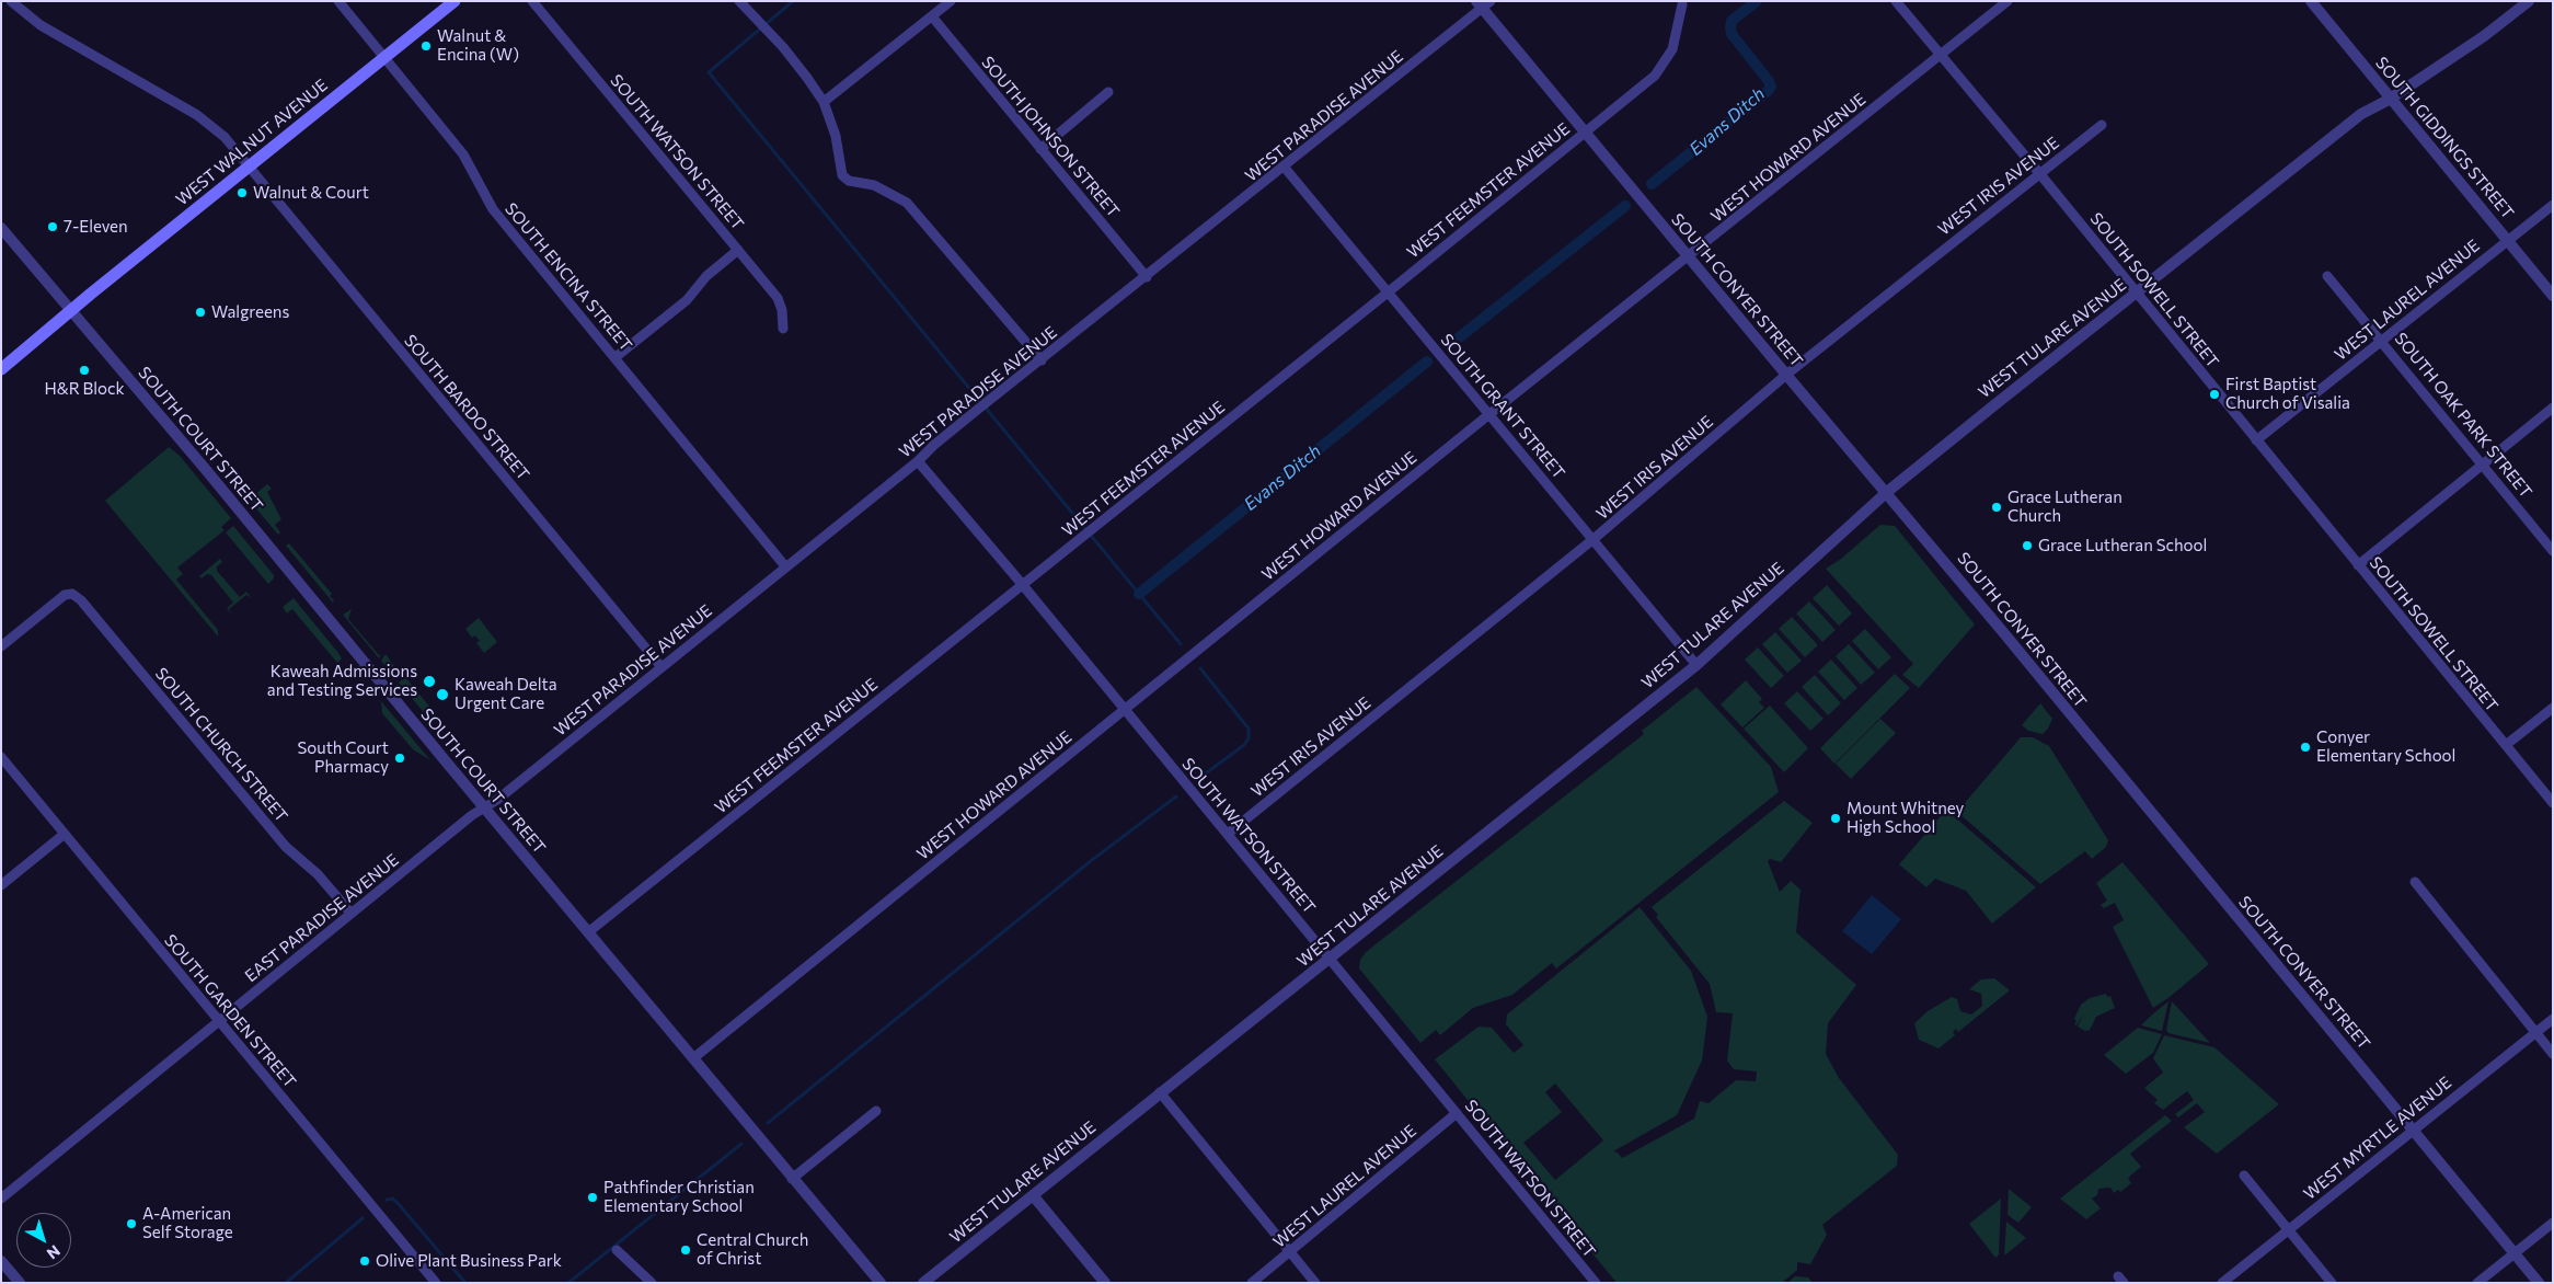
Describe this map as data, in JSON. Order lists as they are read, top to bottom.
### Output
{
  "streets": {
    "main road": ["WEST WALNUT AVENUE"],
    "street": [
      "WEST PARADISE AVENUE",
      "SOUTH JOHNSON STREET",
      "SOUTH GIDDINGS STREET",
      "SOUTH WATSON STREET",
      "WEST HOWARD AVENUE",
      "WEST IRIS AVENUE",
      "WEST FEEMSTER AVENUE",
      "SOUTH ENCINA STREET",
      "SOUTH CONYER STREET",
      "SOUTH SOWELL STREET",
      "WEST LAUREL AVENUE",
      "WEST TULARE AVENUE",
      "SOUTH GRANT STREET",
      "SOUTH BARDO STREET",
      "SOUTH OAK PARK STREET",
      "SOUTH COURT STREET",
      "SOUTH CHURCH STREET",
      "EAST PARADISE AVENUE",
      "SOUTH GARDEN STREET",
      "WEST MYRTLE AVENUE"
    ]
  },
  "crossings": [
    ["WEST PARADISE AVENUE", "SOUTH JOHNSON STREET"],
    ["WEST PARADISE AVENUE", "SOUTH WATSON STREET"],
    ["WEST PARADISE AVENUE", "SOUTH ENCINA STREET"],
    ["WEST PARADISE AVENUE", "SOUTH CONYER STREET"],
    ["WEST PARADISE AVENUE", "SOUTH GRANT STREET"],
    ["WEST PARADISE AVENUE", "SOUTH BARDO STREET"],
    ["WEST PARADISE AVENUE", "SOUTH COURT STREET"],
    ["WEST PARADISE AVENUE", "EAST PARADISE AVENUE"],
    ["SOUTH GIDDINGS STREET", "WEST LAUREL AVENUE"],
    ["SOUTH GIDDINGS STREET", "WEST TULARE AVENUE"],
    ["WEST WALNUT AVENUE", "SOUTH ENCINA STREET"],
    ["WEST WALNUT AVENUE", "SOUTH BARDO STREET"],
    ["WEST WALNUT AVENUE", "SOUTH COURT STREET"],
    ["SOUTH WATSON STREET", "WEST HOWARD AVENUE"],
    ["SOUTH WATSON STREET", "WEST IRIS AVENUE"],
    ["SOUTH WATSON STREET", "WEST FEEMSTER AVENUE"],
    ["SOUTH WATSON STREET", "WEST LAUREL AVENUE"],
    ["SOUTH WATSON STREET", "WEST TULARE AVENUE"],
    ["WEST HOWARD AVENUE", "SOUTH CONYER STREET"],
    ["WEST HOWARD AVENUE", "SOUTH SOWELL STREET"],
    ["WEST HOWARD AVENUE", "SOUTH GRANT STREET"],
    ["WEST HOWARD AVENUE", "SOUTH COURT STREET"],
    ["WEST IRIS AVENUE", "SOUTH CONYER STREET"],
    ["WEST IRIS AVENUE", "SOUTH SOWELL STREET"],
    ["WEST IRIS AVENUE", "SOUTH GRANT STREET"],
    ["WEST FEEMSTER AVENUE", "SOUTH CONYER STREET"],
    ["WEST FEEMSTER AVENUE", "SOUTH GRANT STREET"],
    ["WEST FEEMSTER AVENUE", "SOUTH COURT STREET"],
    ["SOUTH CONYER STREET", "WEST TULARE AVENUE"],
    ["SOUTH CONYER STREET", "WEST MYRTLE AVENUE"],
    ["SOUTH SOWELL STREET", "WEST LAUREL AVENUE"],
    ["SOUTH SOWELL STREET", "WEST TULARE AVENUE"],
    ["WEST LAUREL AVENUE", "SOUTH OAK PARK STREET"],
    ["WEST TULARE AVENUE", "SOUTH GRANT STREET"],
    ["SOUTH COURT STREET", "EAST PARADISE AVENUE"],
    ["SOUTH CHURCH STREET", "EAST PARADISE AVENUE"],
    ["EAST PARADISE AVENUE", "SOUTH GARDEN STREET"]
  ],
  "water": ["Evans Ditch"],
  "places": [
    "Walnut & Encina (W)",
    "Walnut & Court",
    "7-Eleven",
    "Walgreens",
    "H&R Block",
    "First Baptist Church of Visalia",
    "Grace Lutheran Church",
    "Grace Lutheran School",
    "Kaweah Admissions and Testing Services",
    "Kaweah Delta Urgent Care",
    "Conyer Elementary School",
    "South Court Pharmacy",
    "Mount Whitney High School",
    "Pathfinder Christian Elementary School",
    "A-American Self Storage",
    "Central Church of Christ",
    "Olive Plant Business Park"
  ],
  "north": "bottom right"
}
